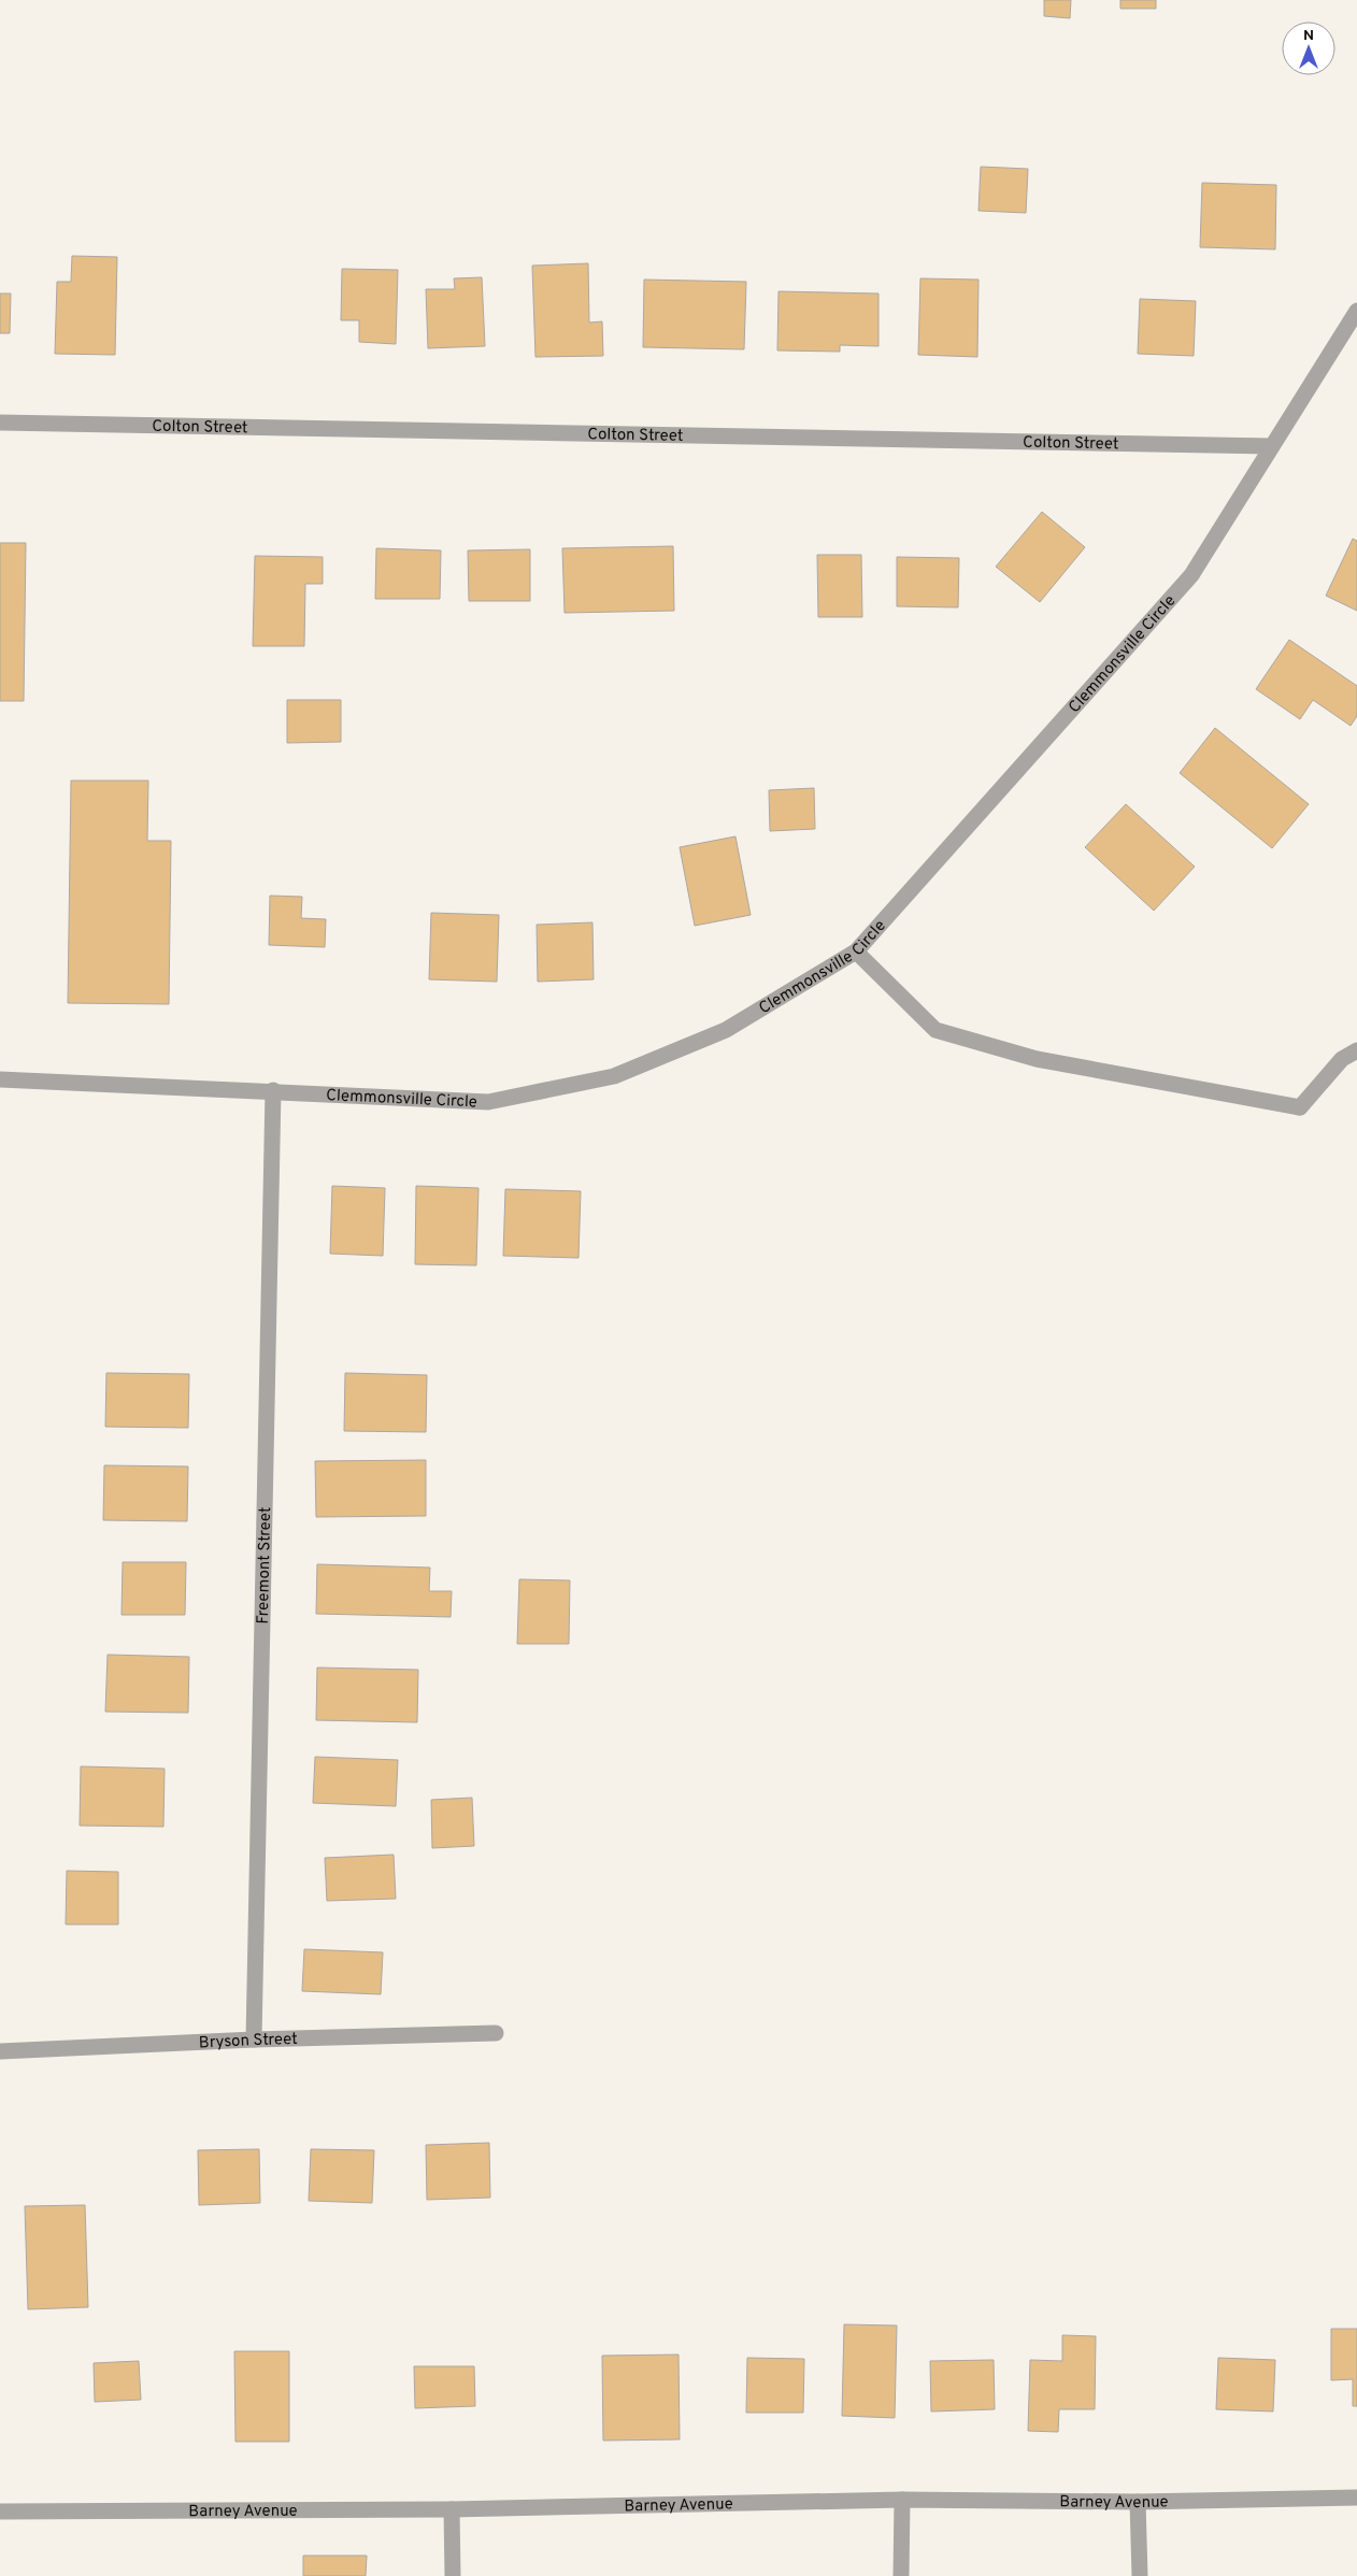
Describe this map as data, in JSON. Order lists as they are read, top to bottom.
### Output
{
  "streets": {
    "street": [
      "Colton Street",
      "Clemmonsville Circle",
      "Freemont Street",
      "Bryson Street",
      "Barney Avenue"
    ]
  },
  "crossings": [
    ["Colton Street", "Clemmonsville Circle"],
    ["Clemmonsville Circle", "Freemont Street"],
    ["Freemont Street", "Bryson Street"]
  ],
  "north": "top"
}
